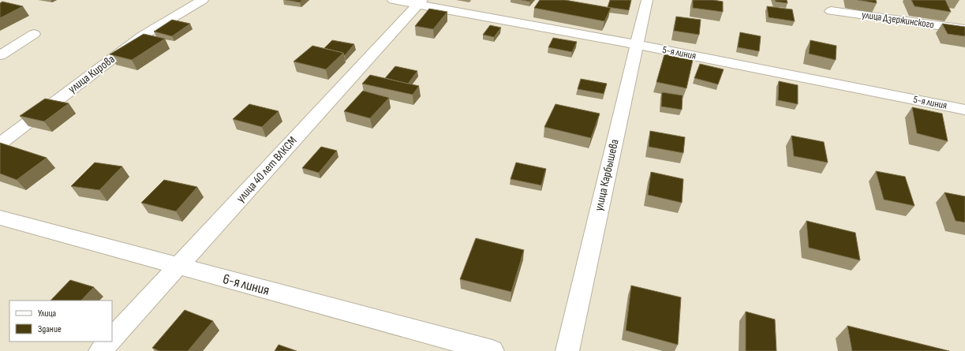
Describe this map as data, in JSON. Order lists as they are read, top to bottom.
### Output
{
  "streets": {
    "street": [
      "улица Дзержинского",
      "5-я линия",
      "улица Кирова",
      "улица 40 лет ВЛКСМ",
      "улица Карбышева",
      "6-я линия"
    ]
  },
  "crossings": [
    ["5-я линия", "улица 40 лет ВЛКСМ"],
    ["5-я линия", "улица Карбышева"],
    ["улица 40 лет ВЛКСМ", "6-я линия"]
  ],
  "legend": ["Улица", "Здание"]
}
